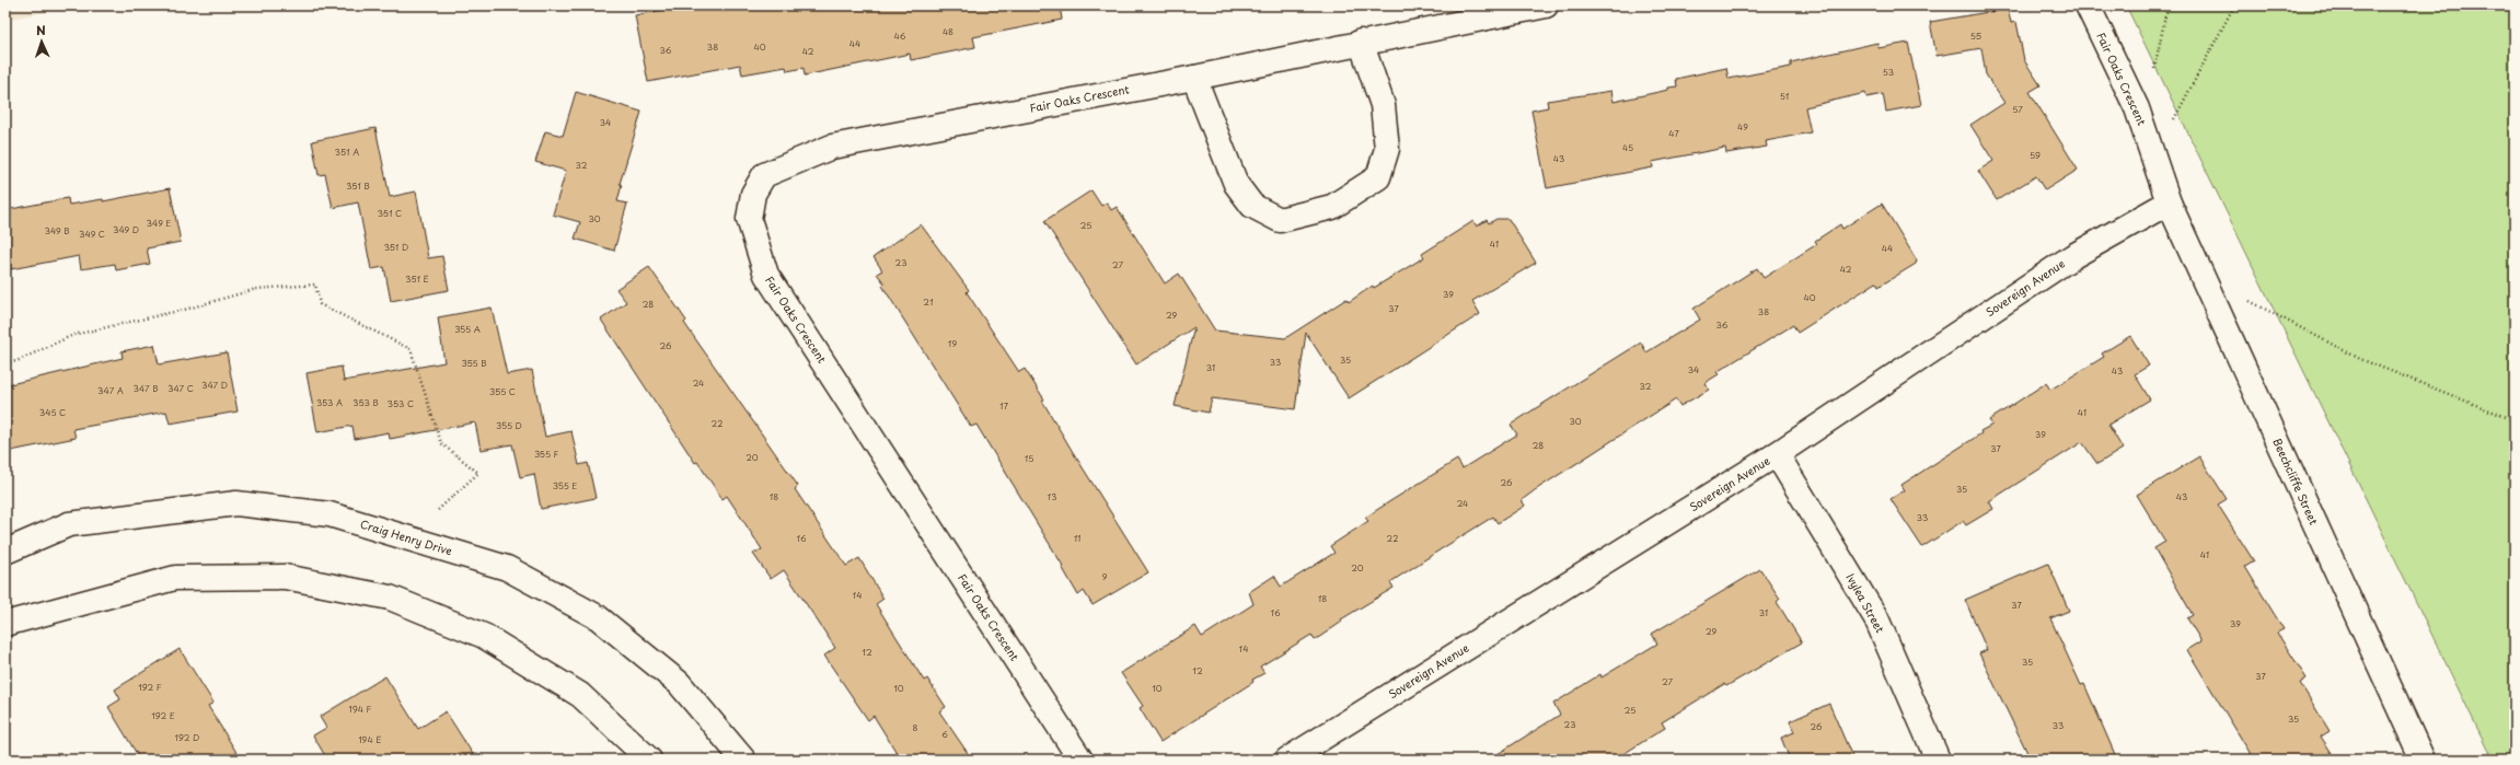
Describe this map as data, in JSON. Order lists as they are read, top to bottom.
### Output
{
  "streets": {
    "street": [
      "Fair Oaks Crescent",
      "Sovereign Avenue",
      "Beechcliffe Street",
      "Craig Henry Drive",
      "Ivylea Street"
    ]
  },
  "crossings": [
    ["Fair Oaks Crescent", "Sovereign Avenue"],
    ["Fair Oaks Crescent", "Beechcliffe Street"],
    ["Sovereign Avenue", "Beechcliffe Street"],
    ["Sovereign Avenue", "Ivylea Street"]
  ],
  "house_numbers": [
    "48",
    "46",
    "55",
    "44",
    "38",
    "40",
    "36",
    "42",
    "53",
    "51",
    "57",
    "34",
    "49",
    "47",
    "45",
    "351 A",
    "59",
    "43",
    "32",
    "351 B",
    "351 C",
    "30",
    "349 E",
    "25",
    "349 D",
    "349 B",
    "349 C",
    "41",
    "351 D",
    "44",
    "23",
    "27",
    "42",
    "351 E",
    "39",
    "40",
    "21",
    "28",
    "37",
    "38",
    "29",
    "36",
    "355 A",
    "19",
    "26",
    "35",
    "33",
    "355 B",
    "31",
    "34",
    "43",
    "24",
    "347 D",
    "32",
    "347 B",
    "347 C",
    "347 A",
    "355 C",
    "353 A",
    "353 B",
    "353 C",
    "17",
    "345 C",
    "41",
    "30",
    "22",
    "355 D",
    "39",
    "28",
    "37",
    "355 F",
    "20",
    "15",
    "26",
    "355 E",
    "35",
    "18",
    "13",
    "43",
    "24",
    "33",
    "16",
    "11",
    "22",
    "41",
    "20",
    "9",
    "14",
    "18",
    "37",
    "16",
    "31",
    "39",
    "29",
    "14",
    "12",
    "35",
    "12",
    "37",
    "27",
    "192 F",
    "10",
    "10",
    "194 F",
    "25",
    "192 E",
    "35",
    "23",
    "33",
    "26",
    "8",
    "6",
    "192 D",
    "194 E"
  ],
  "north": "top"
}
